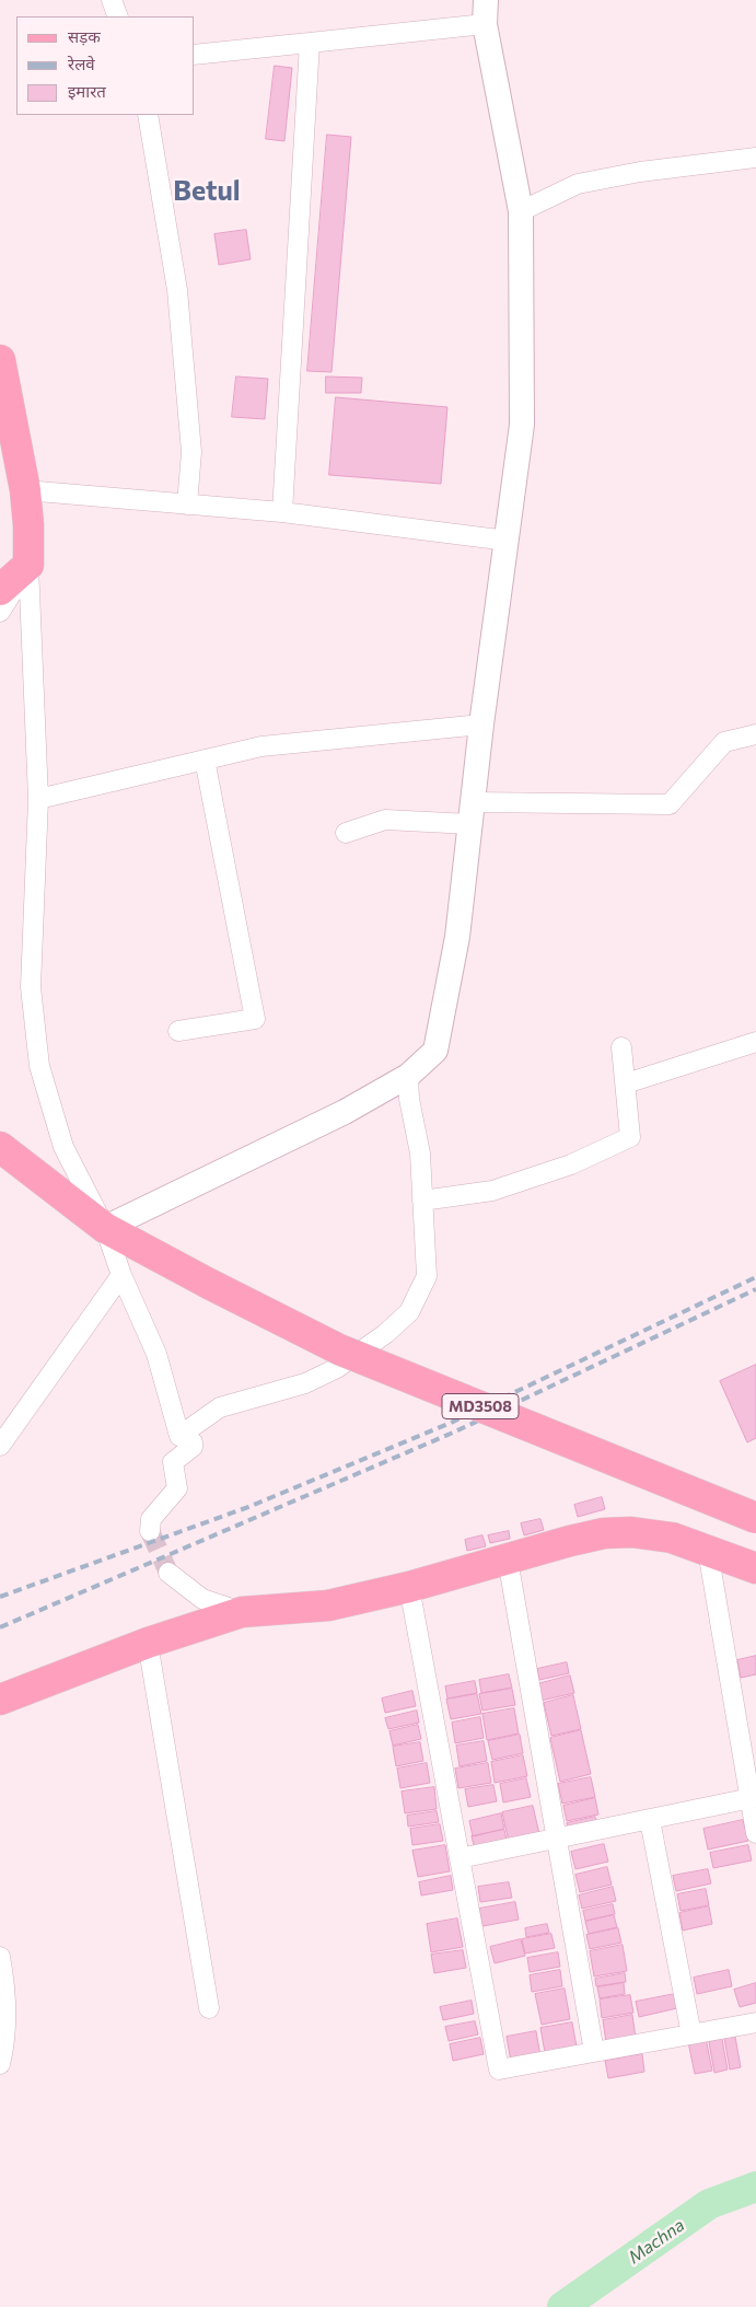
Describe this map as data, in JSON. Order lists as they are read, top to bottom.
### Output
{
  "streets": {
    "main road": ["MD3508"]
  },
  "districts": ["Betul"],
  "water": ["Machna"],
  "legend": ["सड़क", "रेलवे", "इमारत"]
}
